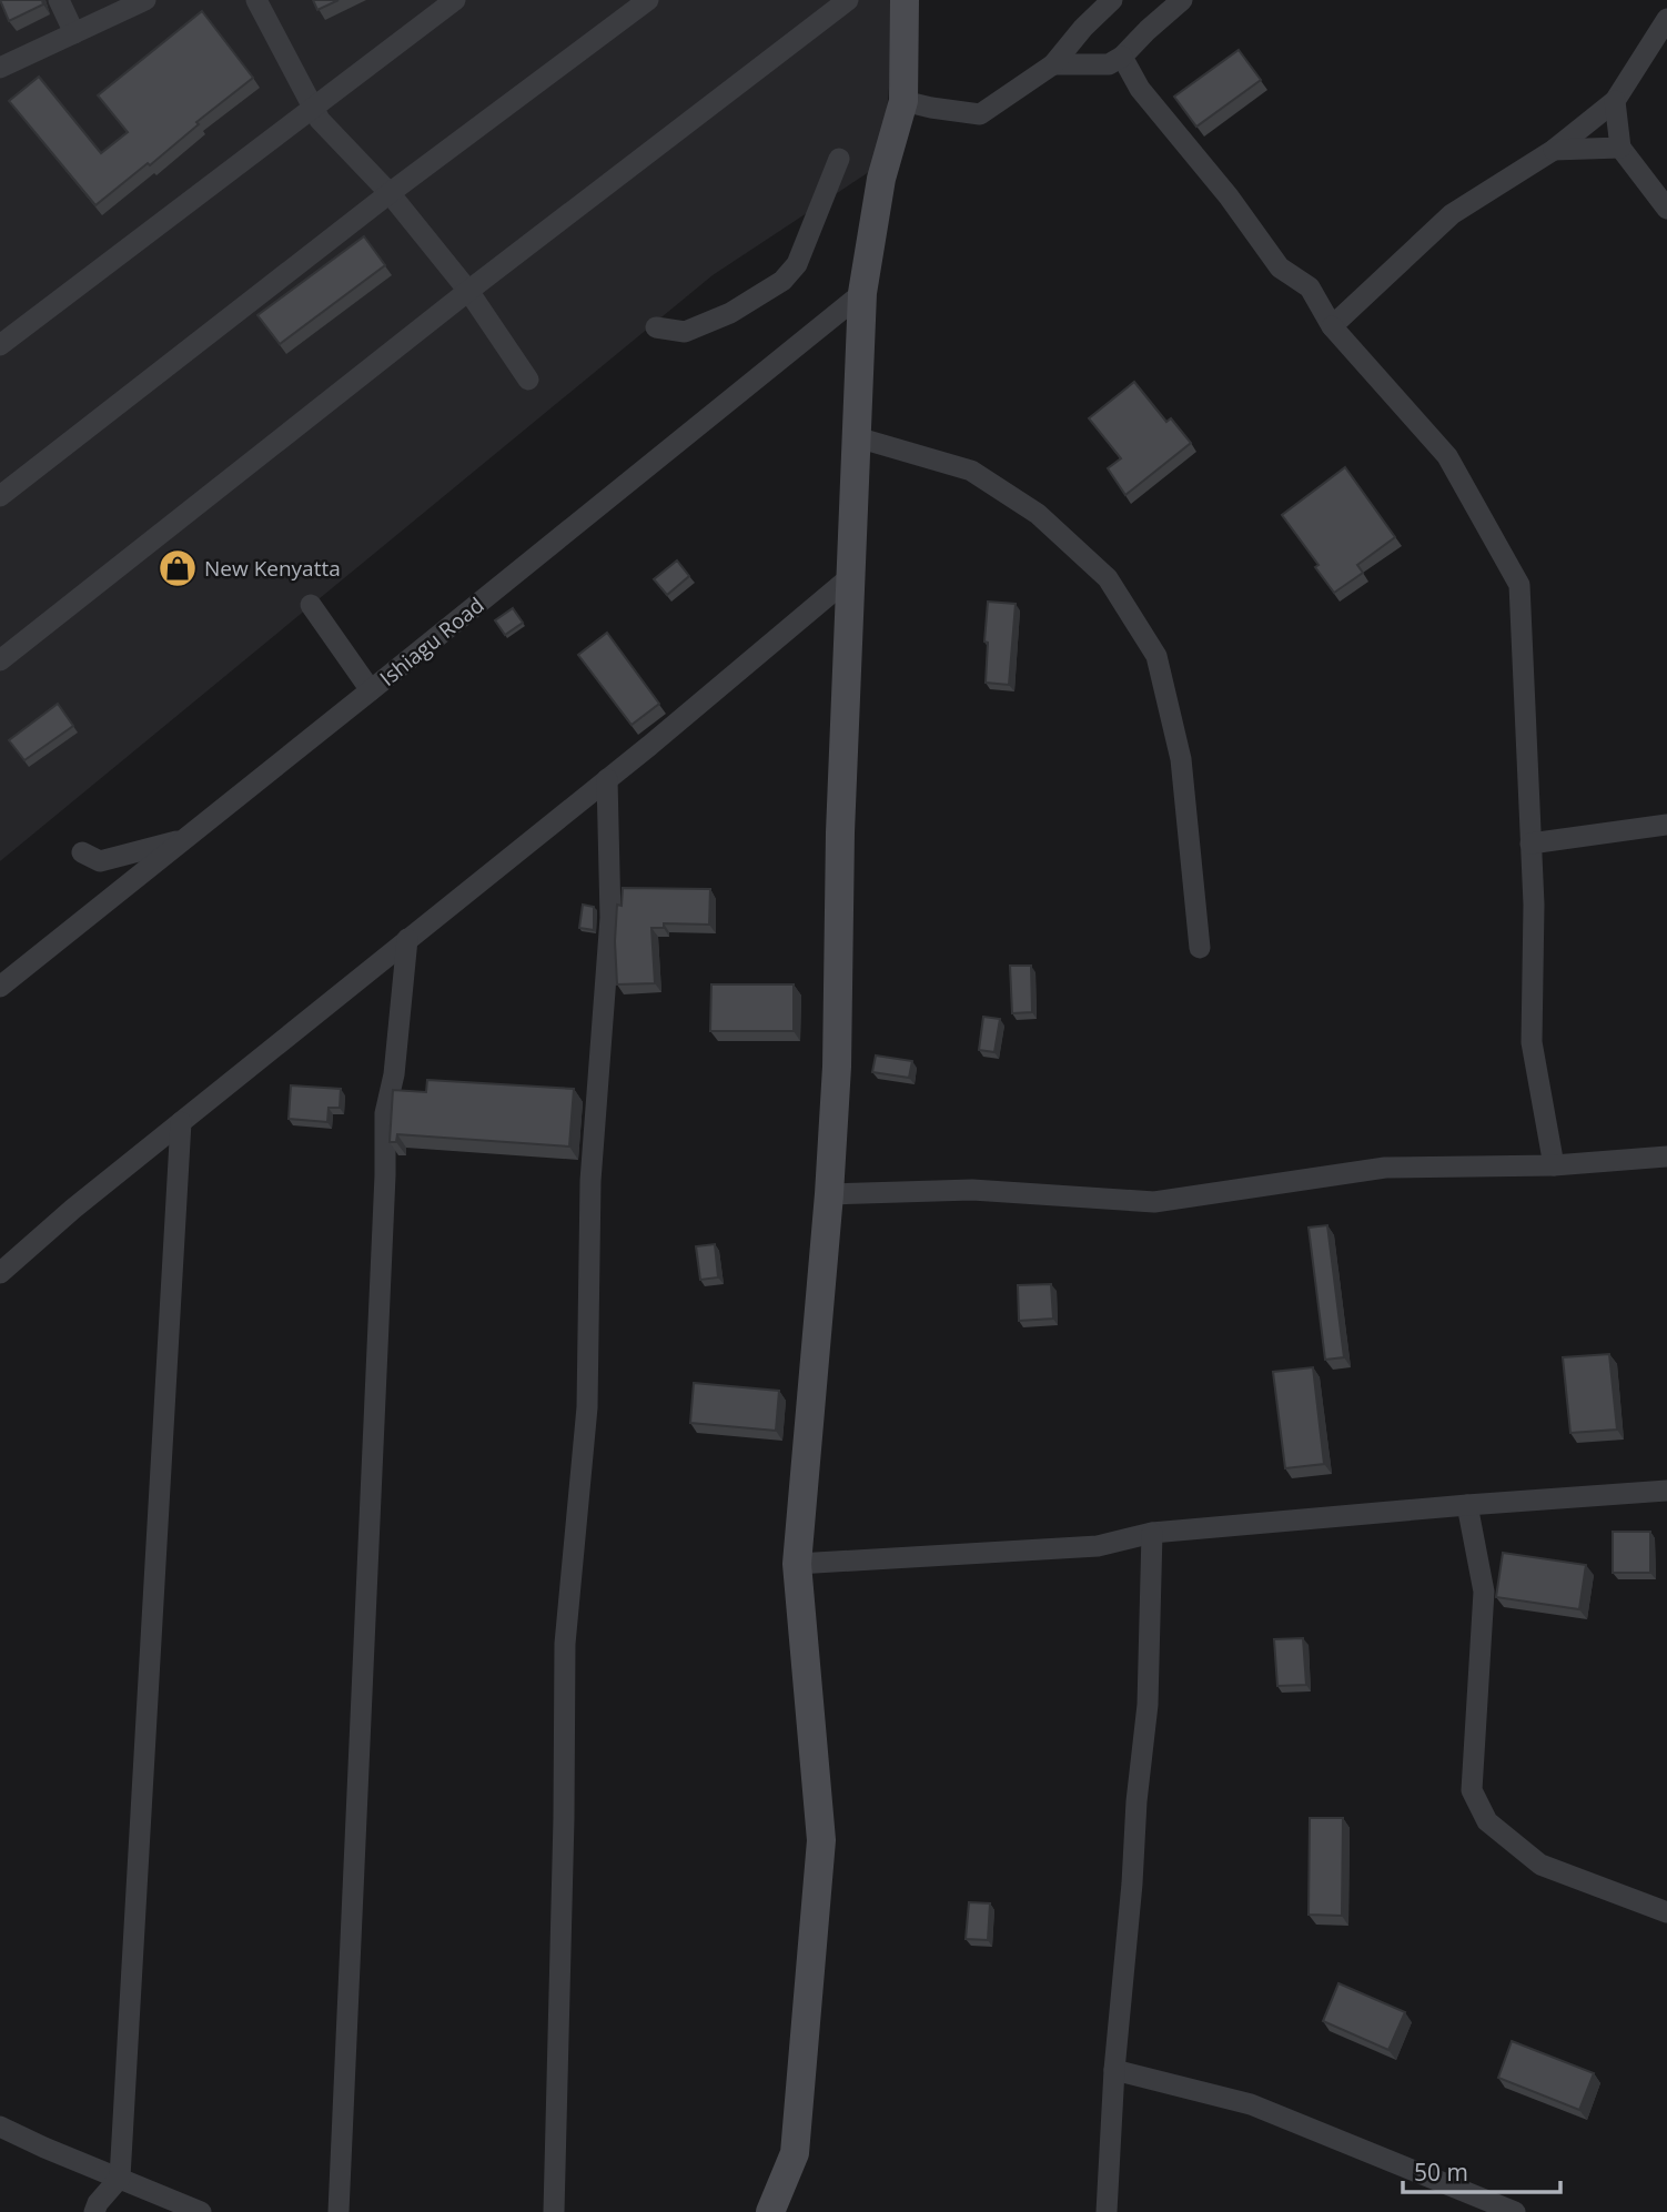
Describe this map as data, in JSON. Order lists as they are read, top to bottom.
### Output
{
  "streets": {
    "street": ["Ishiagu Road"]
  },
  "places": {
    "shop": ["New Kenyatta"]
  },
  "scale_bar": "50 m"
}
